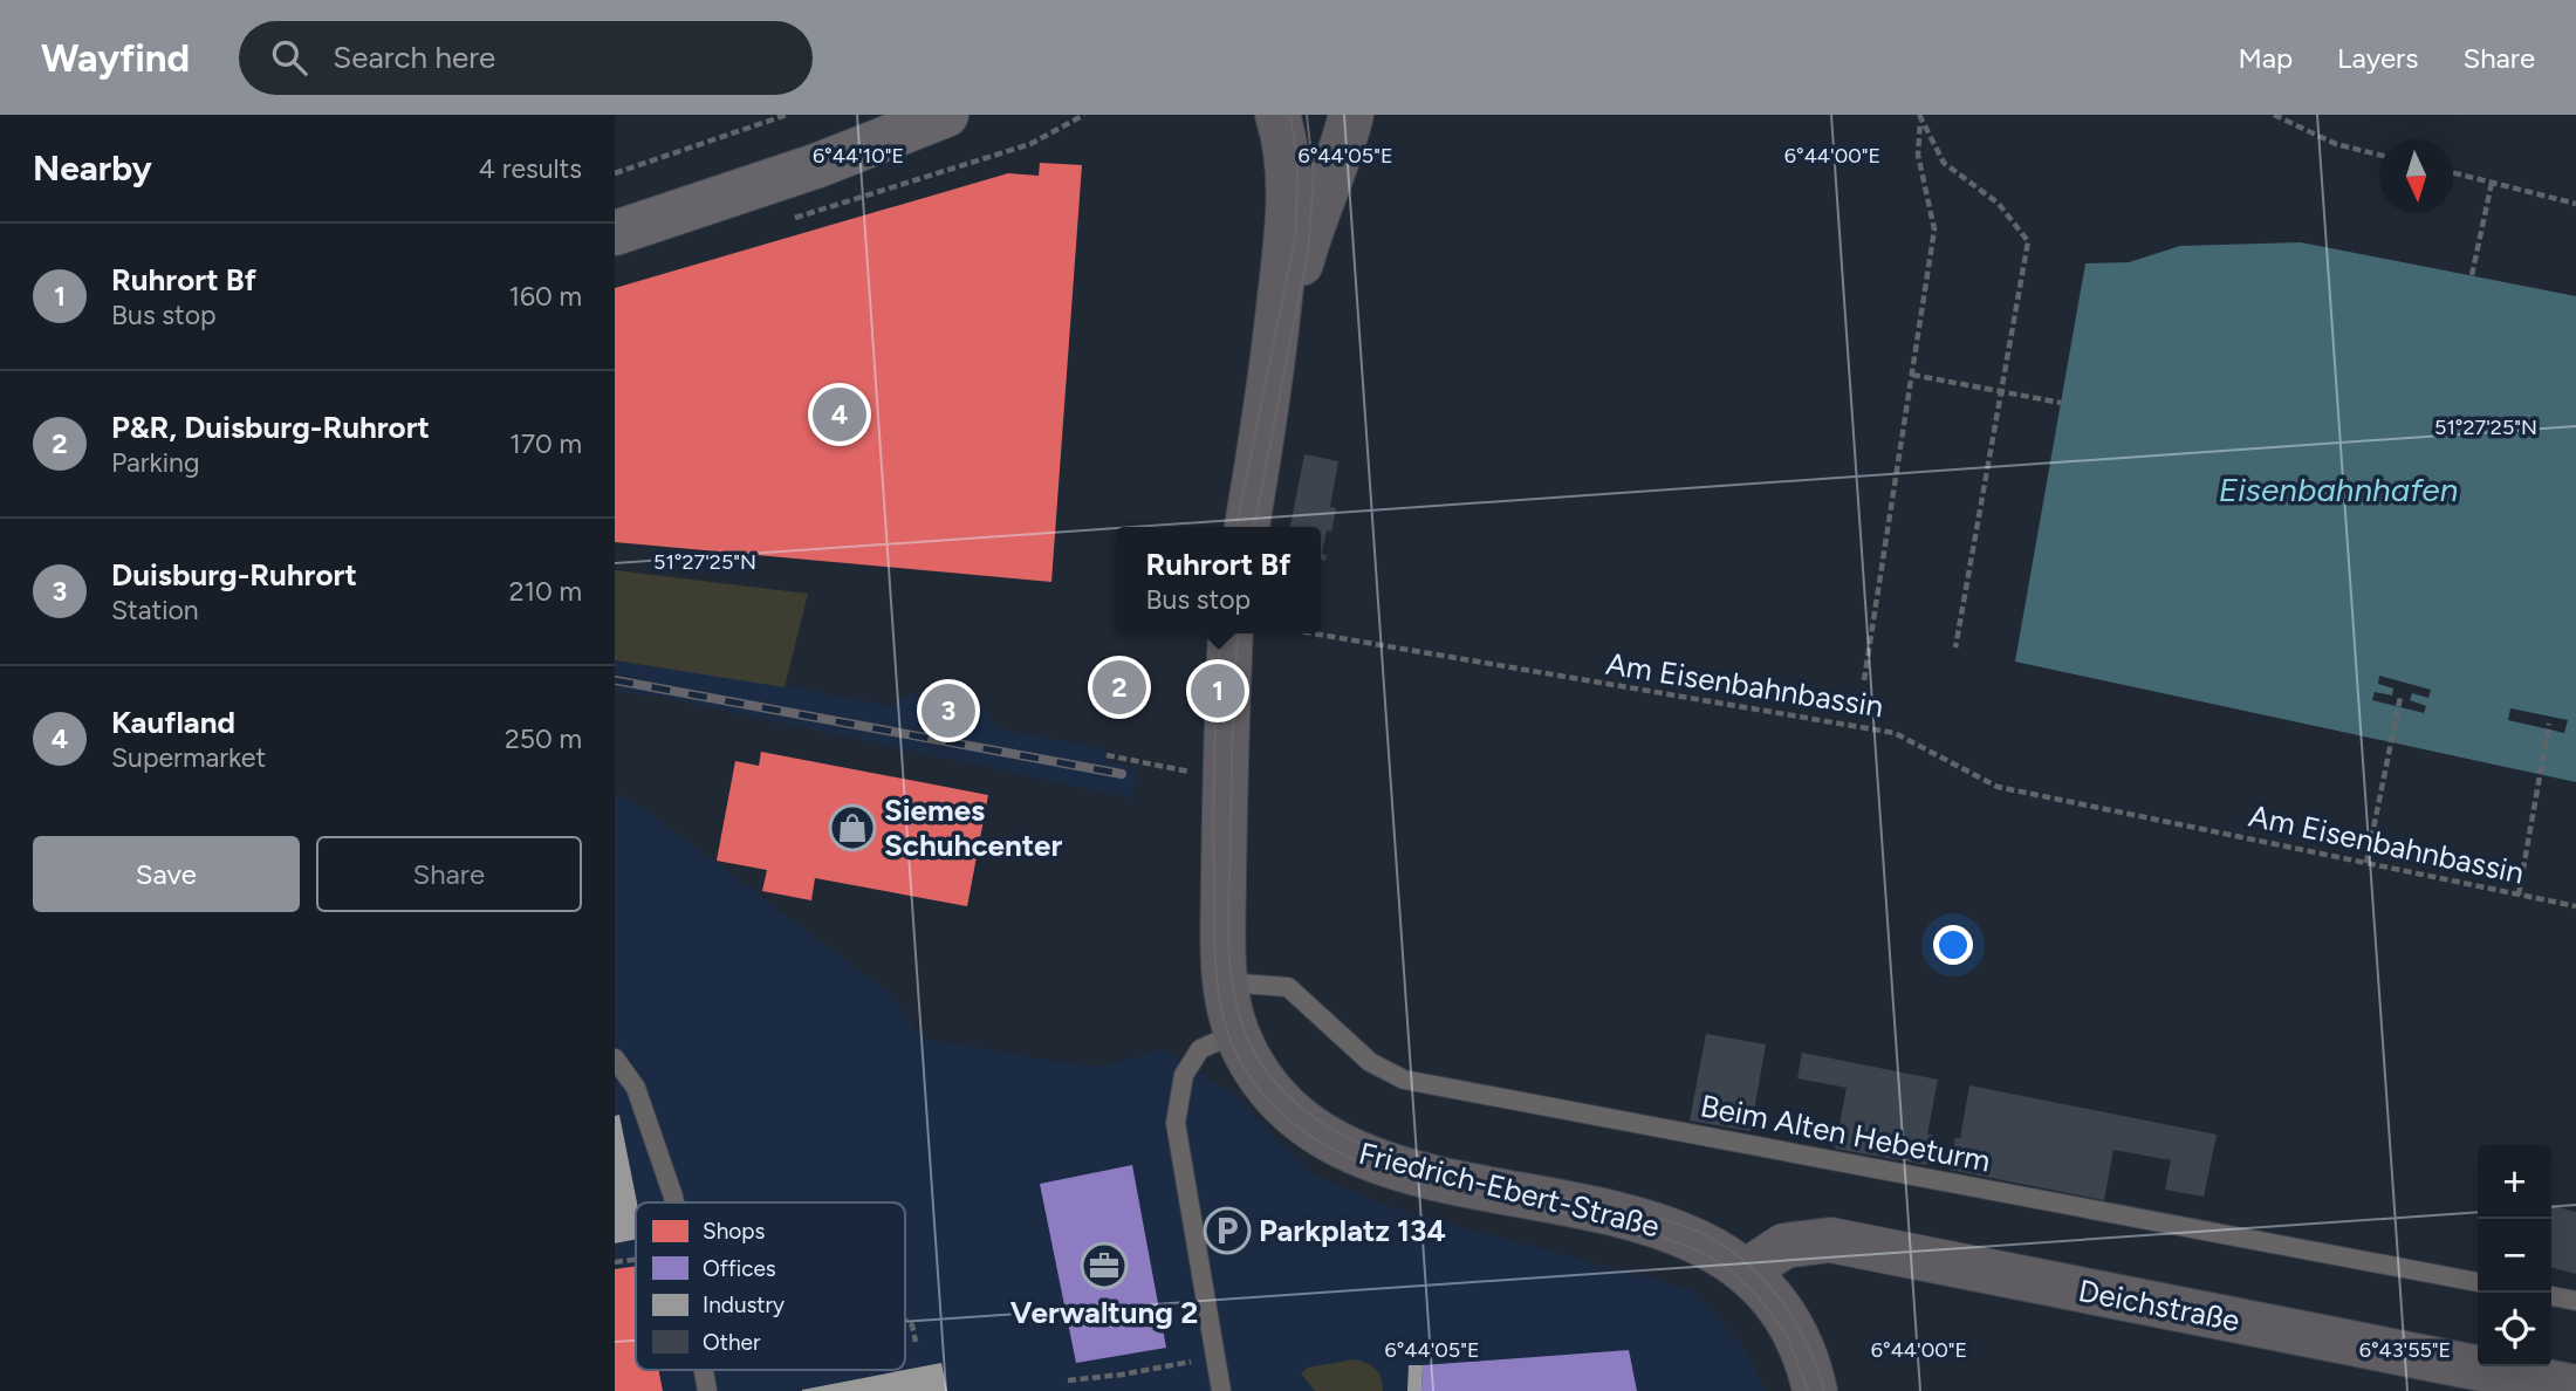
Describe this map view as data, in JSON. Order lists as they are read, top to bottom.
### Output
{
  "streets": {
    "main road": ["Friedrich-Ebert-Straße", "Deichstraße"],
    "lane": ["Beim Alten Hebeturm"],
    "path": ["Am Eisenbahnbassin"]
  },
  "crossings": [
    ["Beim Alten Hebeturm", "Friedrich-Ebert-Straße"],
    ["Friedrich-Ebert-Straße", "Deichstraße"]
  ],
  "water": ["Eisenbahnhafen"],
  "places": {
    "shop": ["Siemes Schuhcenter"],
    "parking": ["Parkplatz 134"],
    "office": ["Verwaltung 2"]
  },
  "legend": [
    "Shops",
    "Offices",
    "Industry",
    "Other"
  ],
  "north": "bottom",
  "page": {
    "header": "Wayfind",
    "search": "Search here",
    "nav": ["Map", "Layers", "Share"],
    "heading": ["Nearby", "4 results"],
    "list": [
      {
        "mark": "1",
        "name": "Ruhrort Bf",
        "note": "Bus stop",
        "value": "160 m"
      },
      {
        "mark": "2",
        "name": "P&R, Duisburg-Ruhrort",
        "note": "Parking",
        "value": "170 m"
      },
      {
        "mark": "3",
        "name": "Duisburg-Ruhrort",
        "note": "Station",
        "value": "210 m"
      },
      {
        "mark": "4",
        "name": "Kaufland",
        "note": "Supermarket",
        "value": "250 m"
      }
    ],
    "pins": [
      "4",
      "2",
      "1",
      "3"
    ],
    "popup": ["Ruhrort Bf", "Bus stop"],
    "buttons": ["Save", "Share"],
    "map_buttons": ["+", "−"]
  },
  "coordinates": [
    "6°44'10\"E",
    "6°44'05\"E",
    "6°44'00\"E",
    "51°27'25\"N",
    "6°43'55\"E"
  ]
}
